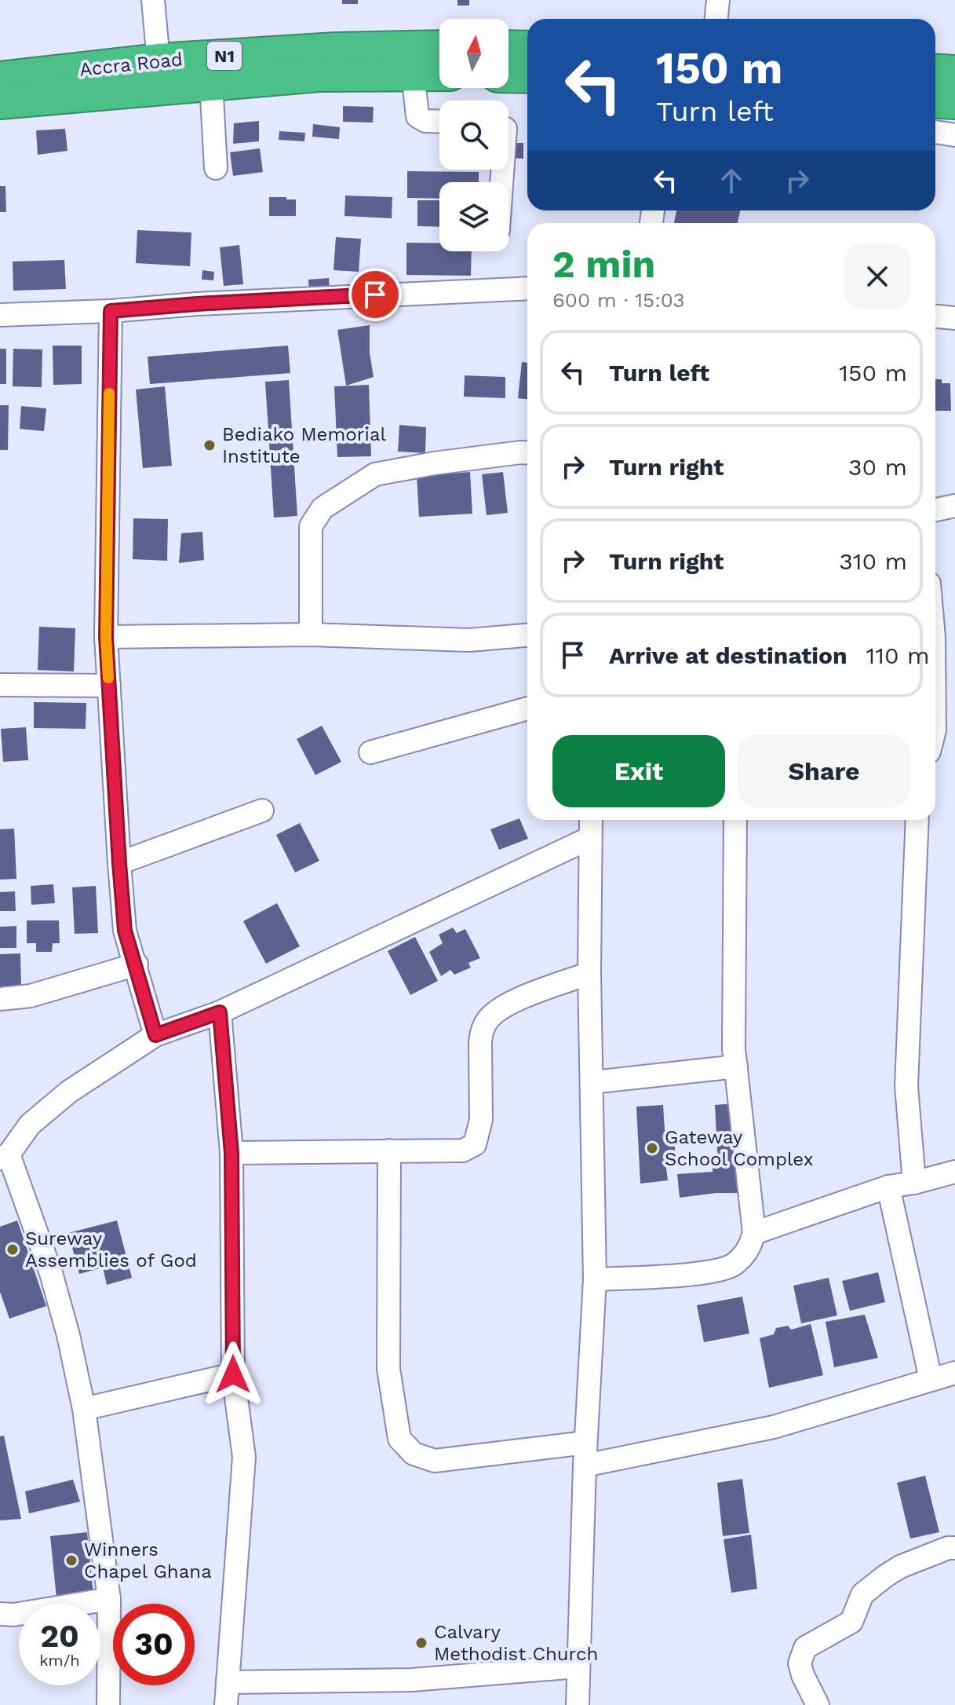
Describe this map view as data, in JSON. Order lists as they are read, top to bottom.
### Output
{
  "streets": {
    "highway": ["N1", "Accra Road"]
  },
  "places": [
    "Bediako Memorial Institute",
    "Gateway School Complex",
    "Sureway Assemblies of God",
    "Winners Chapel Ghana",
    "Calvary Methodist Church"
  ],
  "north": "top",
  "page": {
    "turn": ["150 m", "Turn left"],
    "heading": ["2 min", "600 m · 15:03"],
    "list": [
      {
        "name": "Turn left",
        "value": "150 m"
      },
      {
        "name": "Turn right",
        "value": "30 m"
      },
      {
        "name": "Turn right",
        "value": "310 m"
      },
      {
        "name": "Arrive at destination",
        "value": "110 m"
      }
    ],
    "buttons": ["Exit", "Share"],
    "speed": "20 km/h",
    "limit": "30"
  }
}
